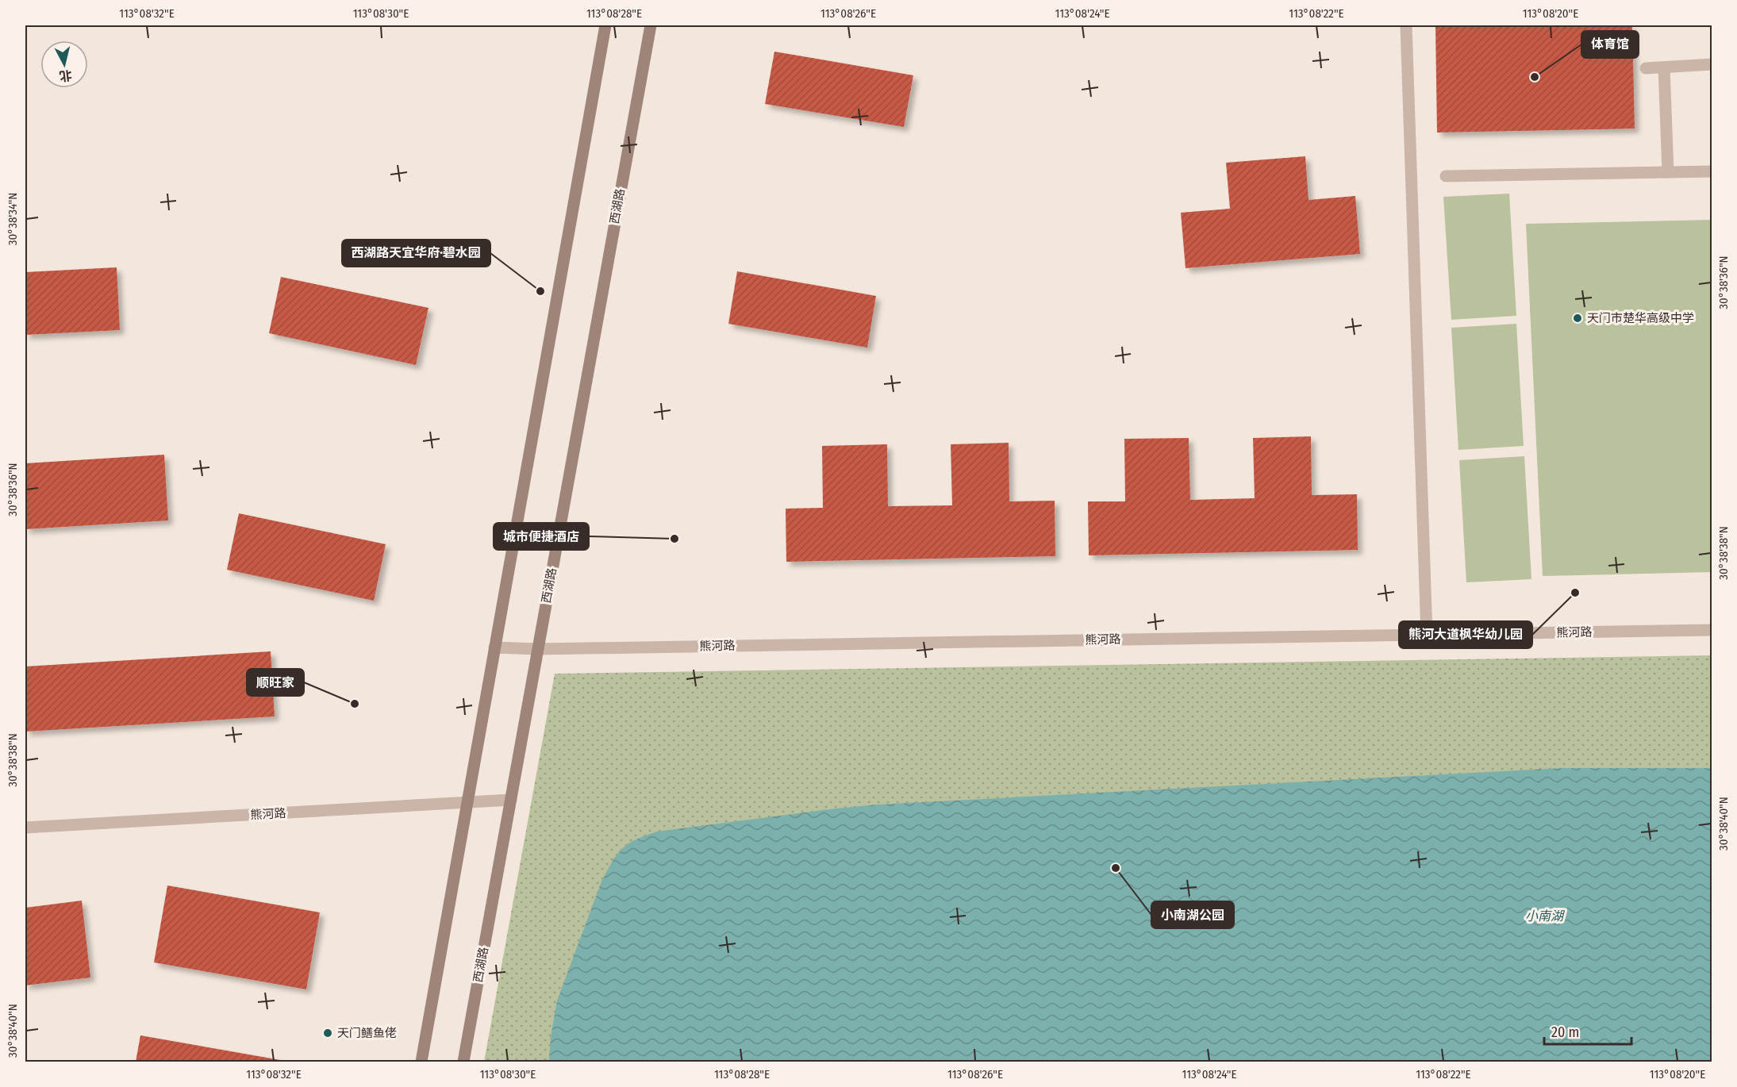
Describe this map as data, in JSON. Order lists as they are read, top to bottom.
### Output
{
  "streets": {
    "main road": ["西湖路"],
    "street": ["熊河路"]
  },
  "crossings": [
    ["西湖路", "熊河路"]
  ],
  "water": ["小南湖"],
  "places": [
    "体育馆",
    "西湖路天宜华府·碧水园",
    "天门市楚华高级中学",
    "城市便捷酒店",
    "熊河大道枫华幼儿园",
    "顺旺家",
    "小南湖公园",
    "天门鳝鱼佬"
  ],
  "scale_bar": "20 m",
  "north": "bottom",
  "coordinates": [
    "113°08'32\"E",
    "113°08'30\"E",
    "113°08'28\"E",
    "113°08'26\"E",
    "113°08'24\"E",
    "113°08'22\"E",
    "113°08'20\"E",
    "30°38'34\"N",
    "30°38'36\"N",
    "30°38'38\"N",
    "30°38'40\"N"
  ]
}
